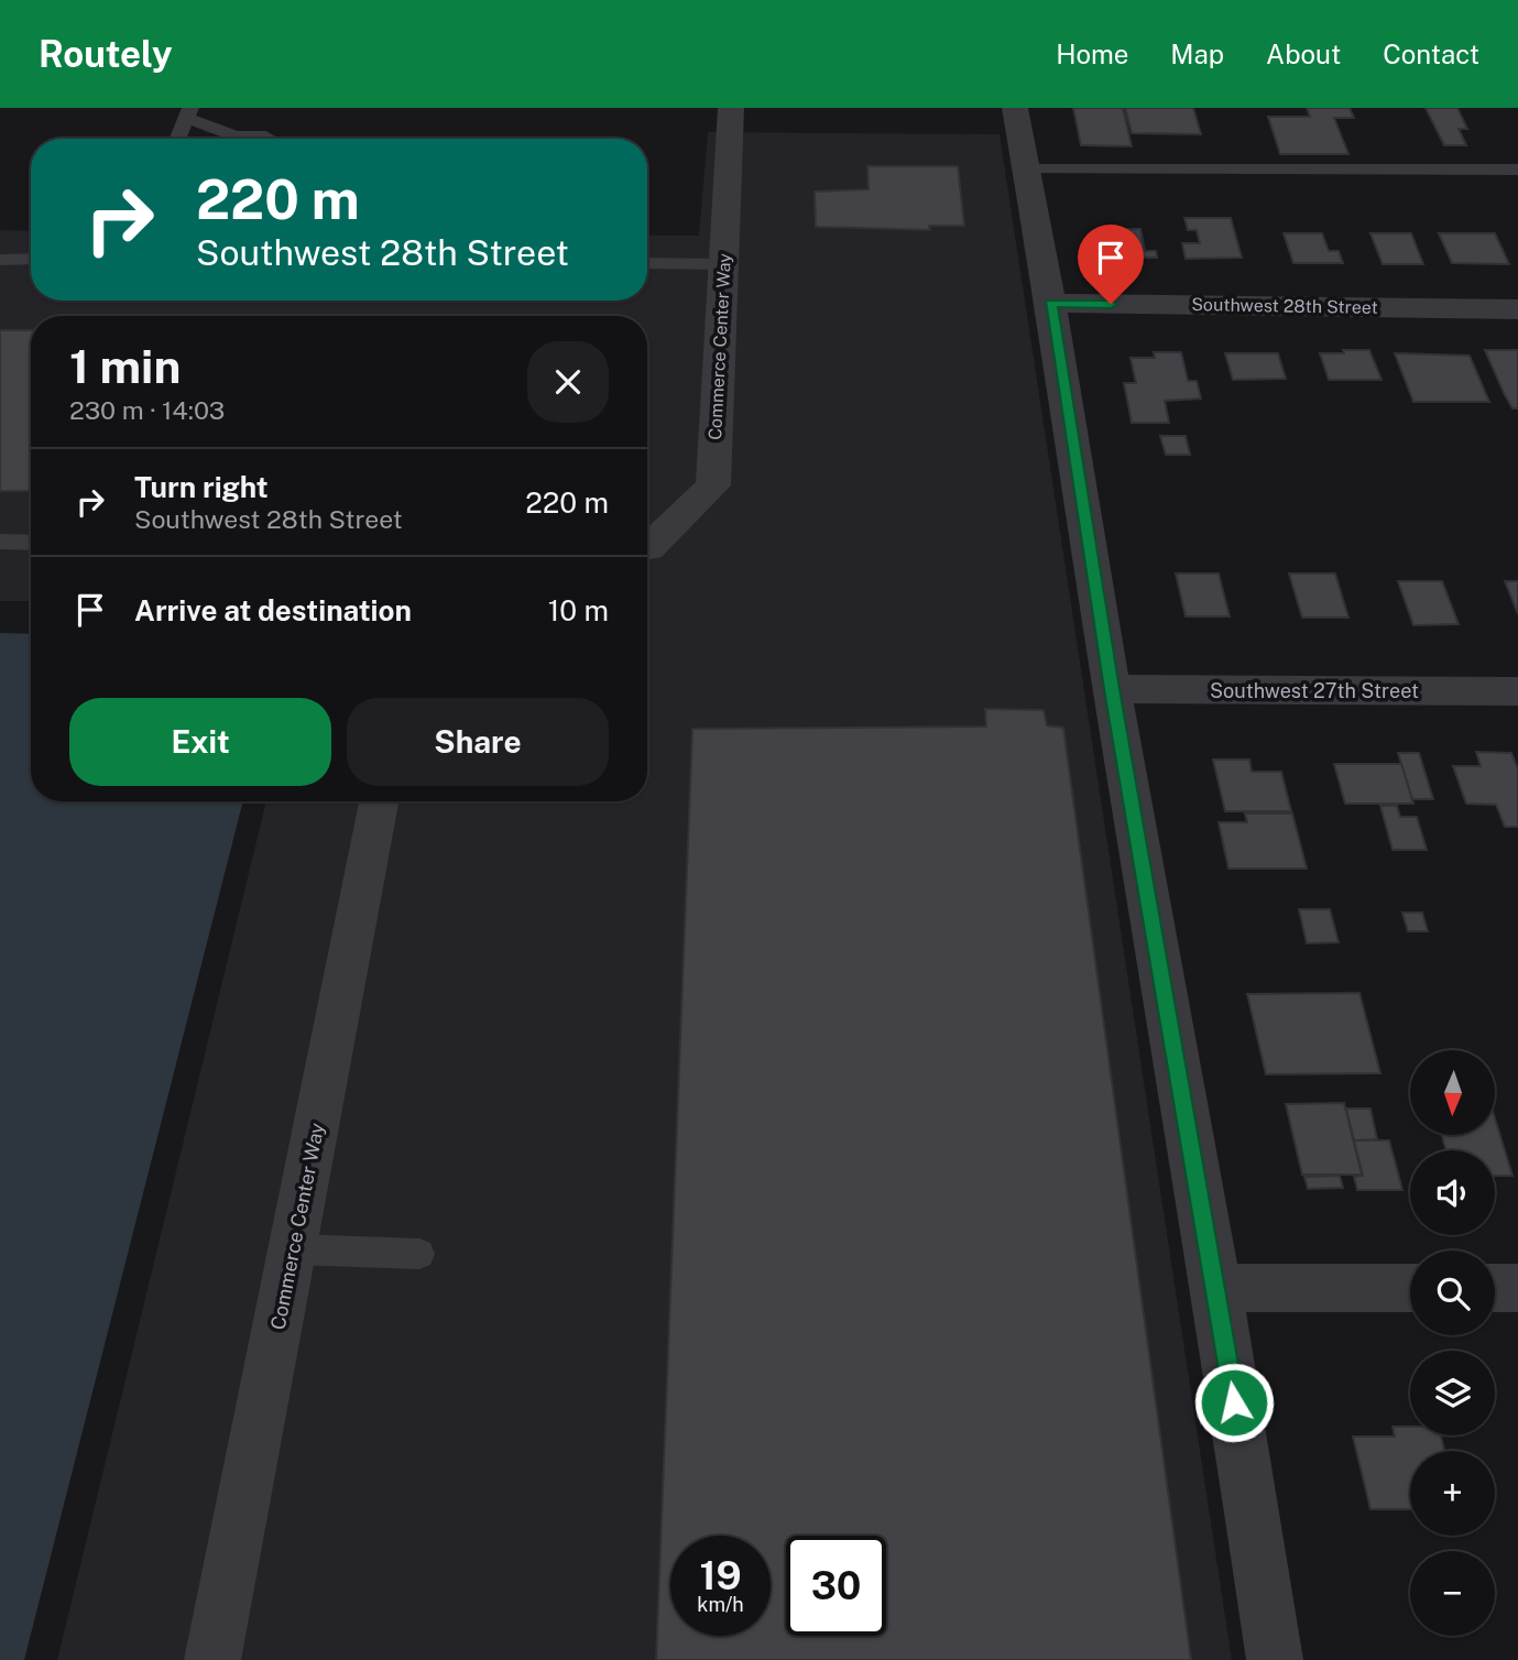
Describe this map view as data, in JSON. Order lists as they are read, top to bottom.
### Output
{
  "streets": {
    "street": ["Southwest 28th Street", "Commerce Center Way", "Southwest 27th Street"]
  },
  "north": "bottom",
  "page": {
    "header": "Routely",
    "nav": [
      "Home",
      "Map",
      "About",
      "Contact"
    ],
    "turn": ["220 m", "Southwest 28th Street"],
    "heading": ["1 min", "230 m · 14:03"],
    "list": [
      {
        "name": "Turn right",
        "note": "Southwest 28th Street",
        "value": "220 m"
      },
      {
        "name": "Arrive at destination",
        "value": "10 m"
      }
    ],
    "buttons": ["Exit", "Share"],
    "map_buttons": ["+", "−"],
    "speed": "19 km/h",
    "limit": "30"
  }
}
